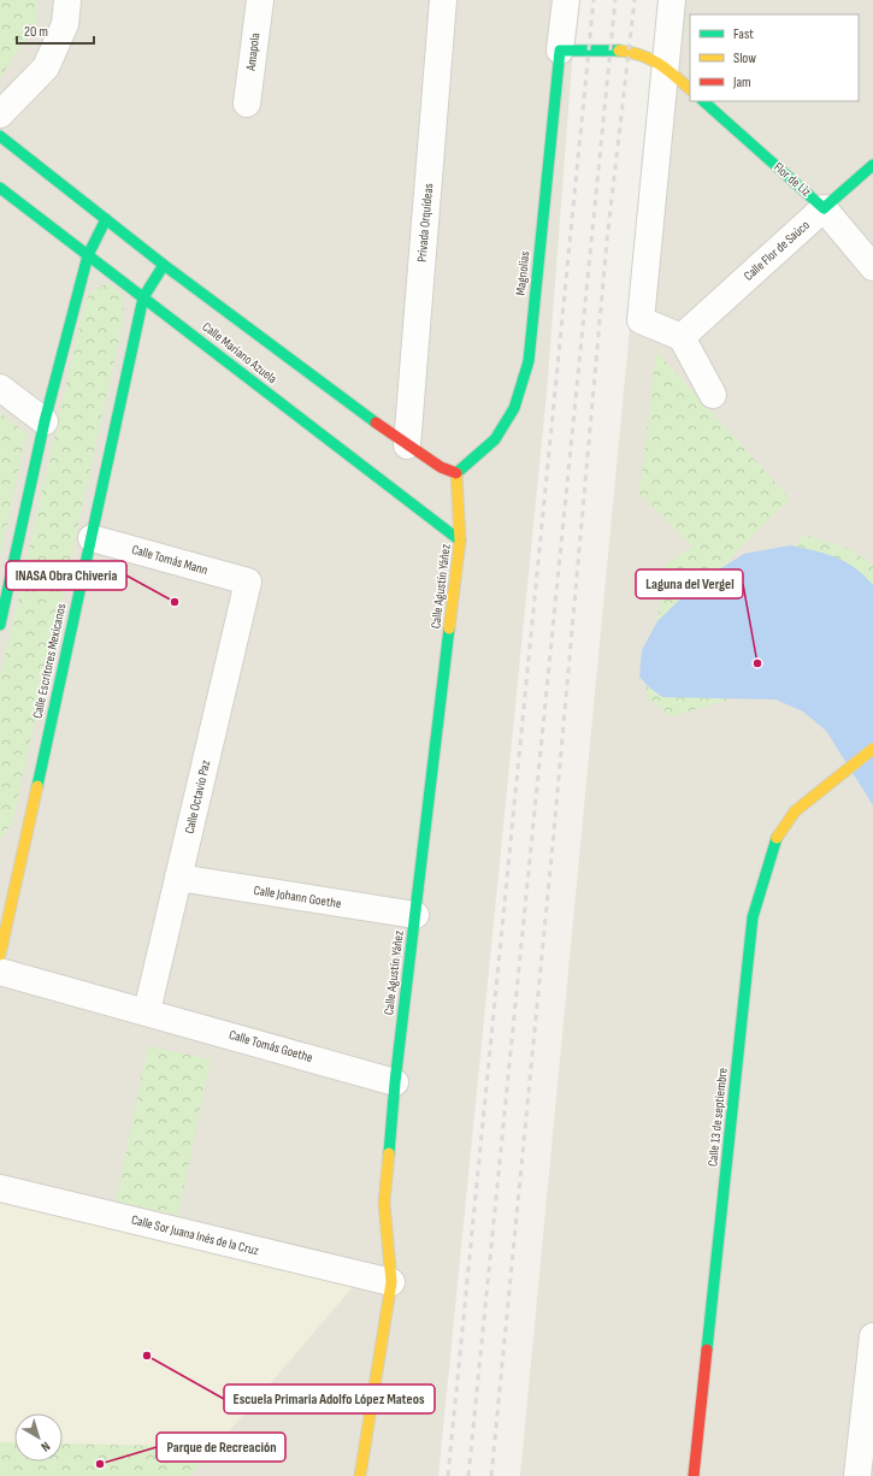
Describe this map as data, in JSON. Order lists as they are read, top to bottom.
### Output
{
  "streets": {
    "street": [
      "Amapola",
      "Flor de Liz",
      "Privada Orquídeas",
      "Calle Flor de Saúco",
      "Magnolias",
      "Calle Mariano Azuela",
      "Calle Tomás Mann",
      "Calle Agustín Yáñez",
      "Calle Escritores Mexicanos",
      "Calle Octavio Paz",
      "Calle Johann Goethe",
      "Calle Tomás Goethe",
      "Calle 13 de septiembre",
      "Calle Sor Juana Inés de la Cruz"
    ]
  },
  "crossings": [
    ["Flor de Liz", "Calle Flor de Saúco"],
    ["Privada Orquídeas", "Calle Mariano Azuela"],
    ["Magnolias", "Calle Mariano Azuela"],
    ["Magnolias", "Calle Agustín Yáñez"],
    ["Calle Mariano Azuela", "Calle Agustín Yáñez"],
    ["Calle Mariano Azuela", "Calle Escritores Mexicanos"],
    ["Calle Tomás Mann", "Calle Escritores Mexicanos"],
    ["Calle Tomás Mann", "Calle Octavio Paz"],
    ["Calle Agustín Yáñez", "Calle Johann Goethe"],
    ["Calle Agustín Yáñez", "Calle Tomás Goethe"],
    ["Calle Agustín Yáñez", "Calle Sor Juana Inés de la Cruz"],
    ["Calle Octavio Paz", "Calle Johann Goethe"],
    ["Calle Octavio Paz", "Calle Tomás Goethe"]
  ],
  "places": [
    "INASA Obra Chiveria",
    "Laguna del Vergel",
    "Escuela Primaria Adolfo López Mateos",
    "Parque de Recreación"
  ],
  "legend": ["Fast", "Slow", "Jam"],
  "scale_bar": "20 m",
  "north": "bottom right"
}
